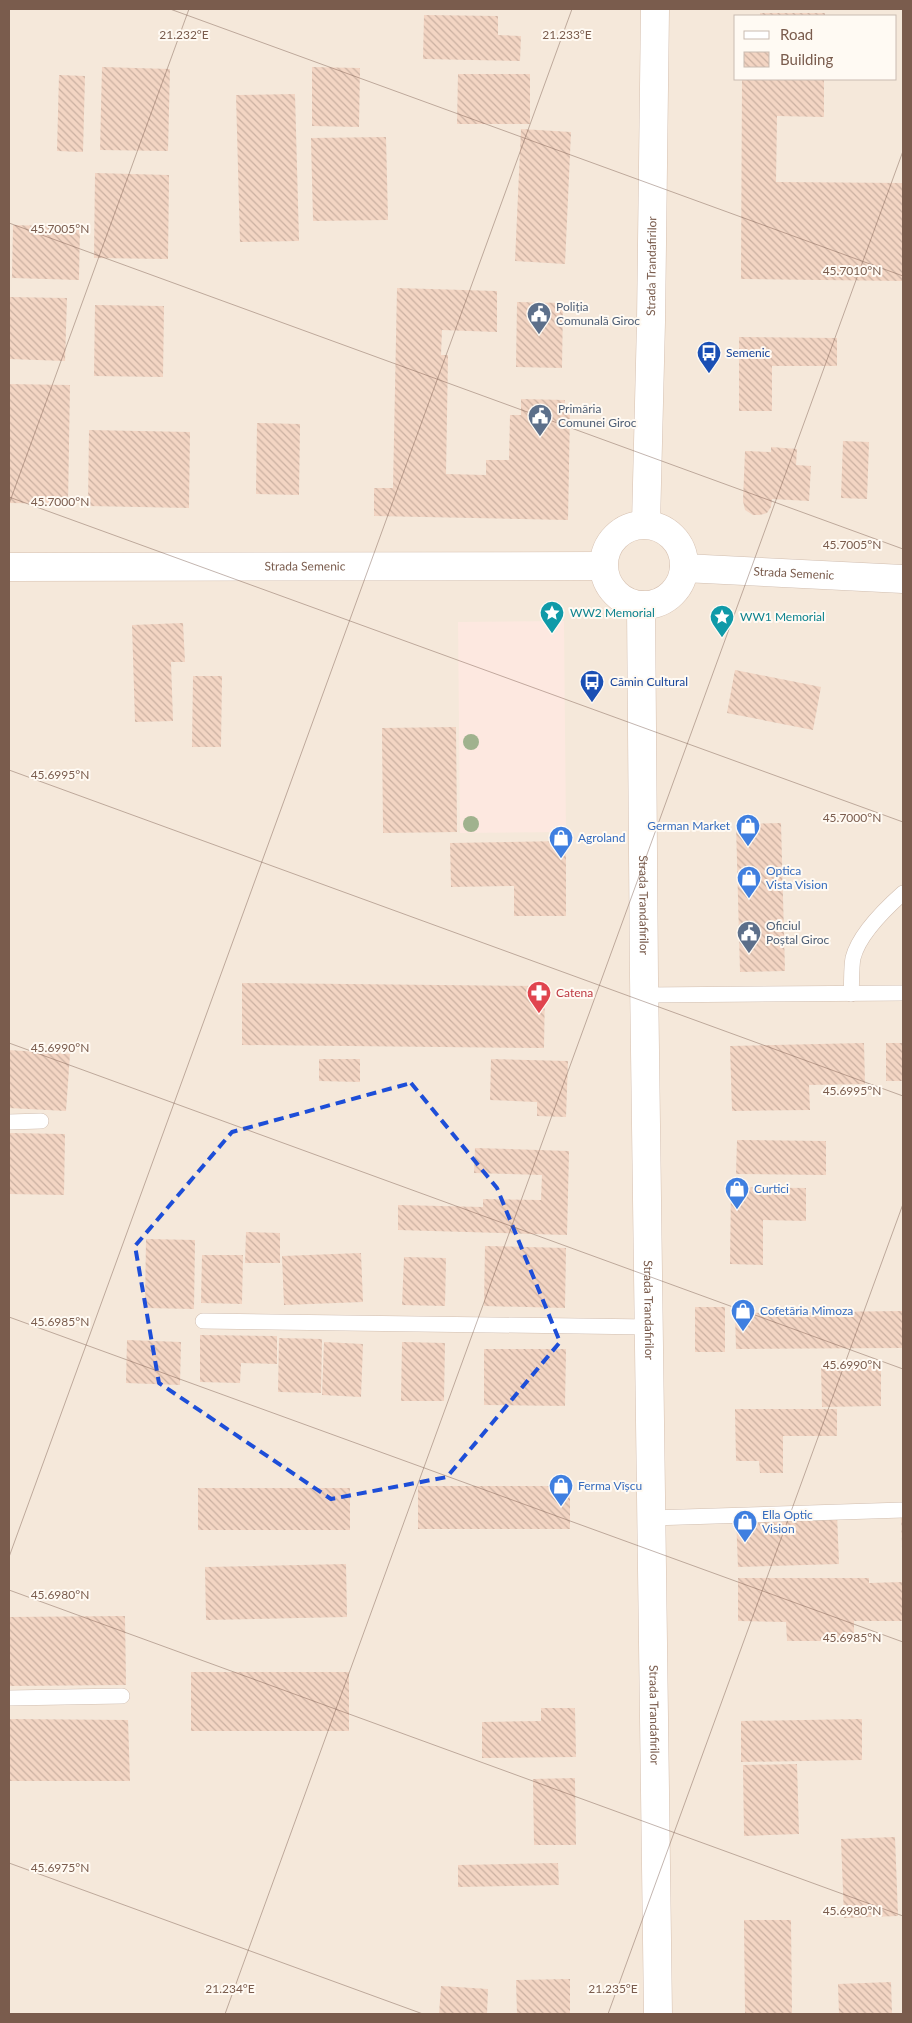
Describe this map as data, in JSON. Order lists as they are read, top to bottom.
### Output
{
  "streets": {
    "main road": ["Strada Trandafirilor", "Strada Semenic"]
  },
  "crossings": [
    ["Strada Trandafirilor", "Strada Semenic"]
  ],
  "places": {
    "public building": ["Poliția Comunală Giroc", "Primăria Comunei Giroc", "Oficiul Poștal Giroc"],
    "bus stop": ["Semenic", "Cămin Cultural"],
    "place": ["WW2 Memorial", "WW1 Memorial"],
    "shop": [
      "German Market",
      "Agroland",
      "Optica Vista Vision",
      "Curtici",
      "Cofetăria Mimoza",
      "Ferma Vîșcu",
      "Ella Optic Vision"
    ],
    "pharmacy": ["Catena"]
  },
  "legend": ["Road", "Building"],
  "coordinates": [
    "21.232°E",
    "21.233°E",
    "45.7005°N",
    "45.7010°N",
    "45.7000°N",
    "45.6995°N",
    "45.6990°N",
    "45.6985°N",
    "45.6980°N",
    "45.6975°N",
    "21.234°E",
    "21.235°E"
  ]
}
